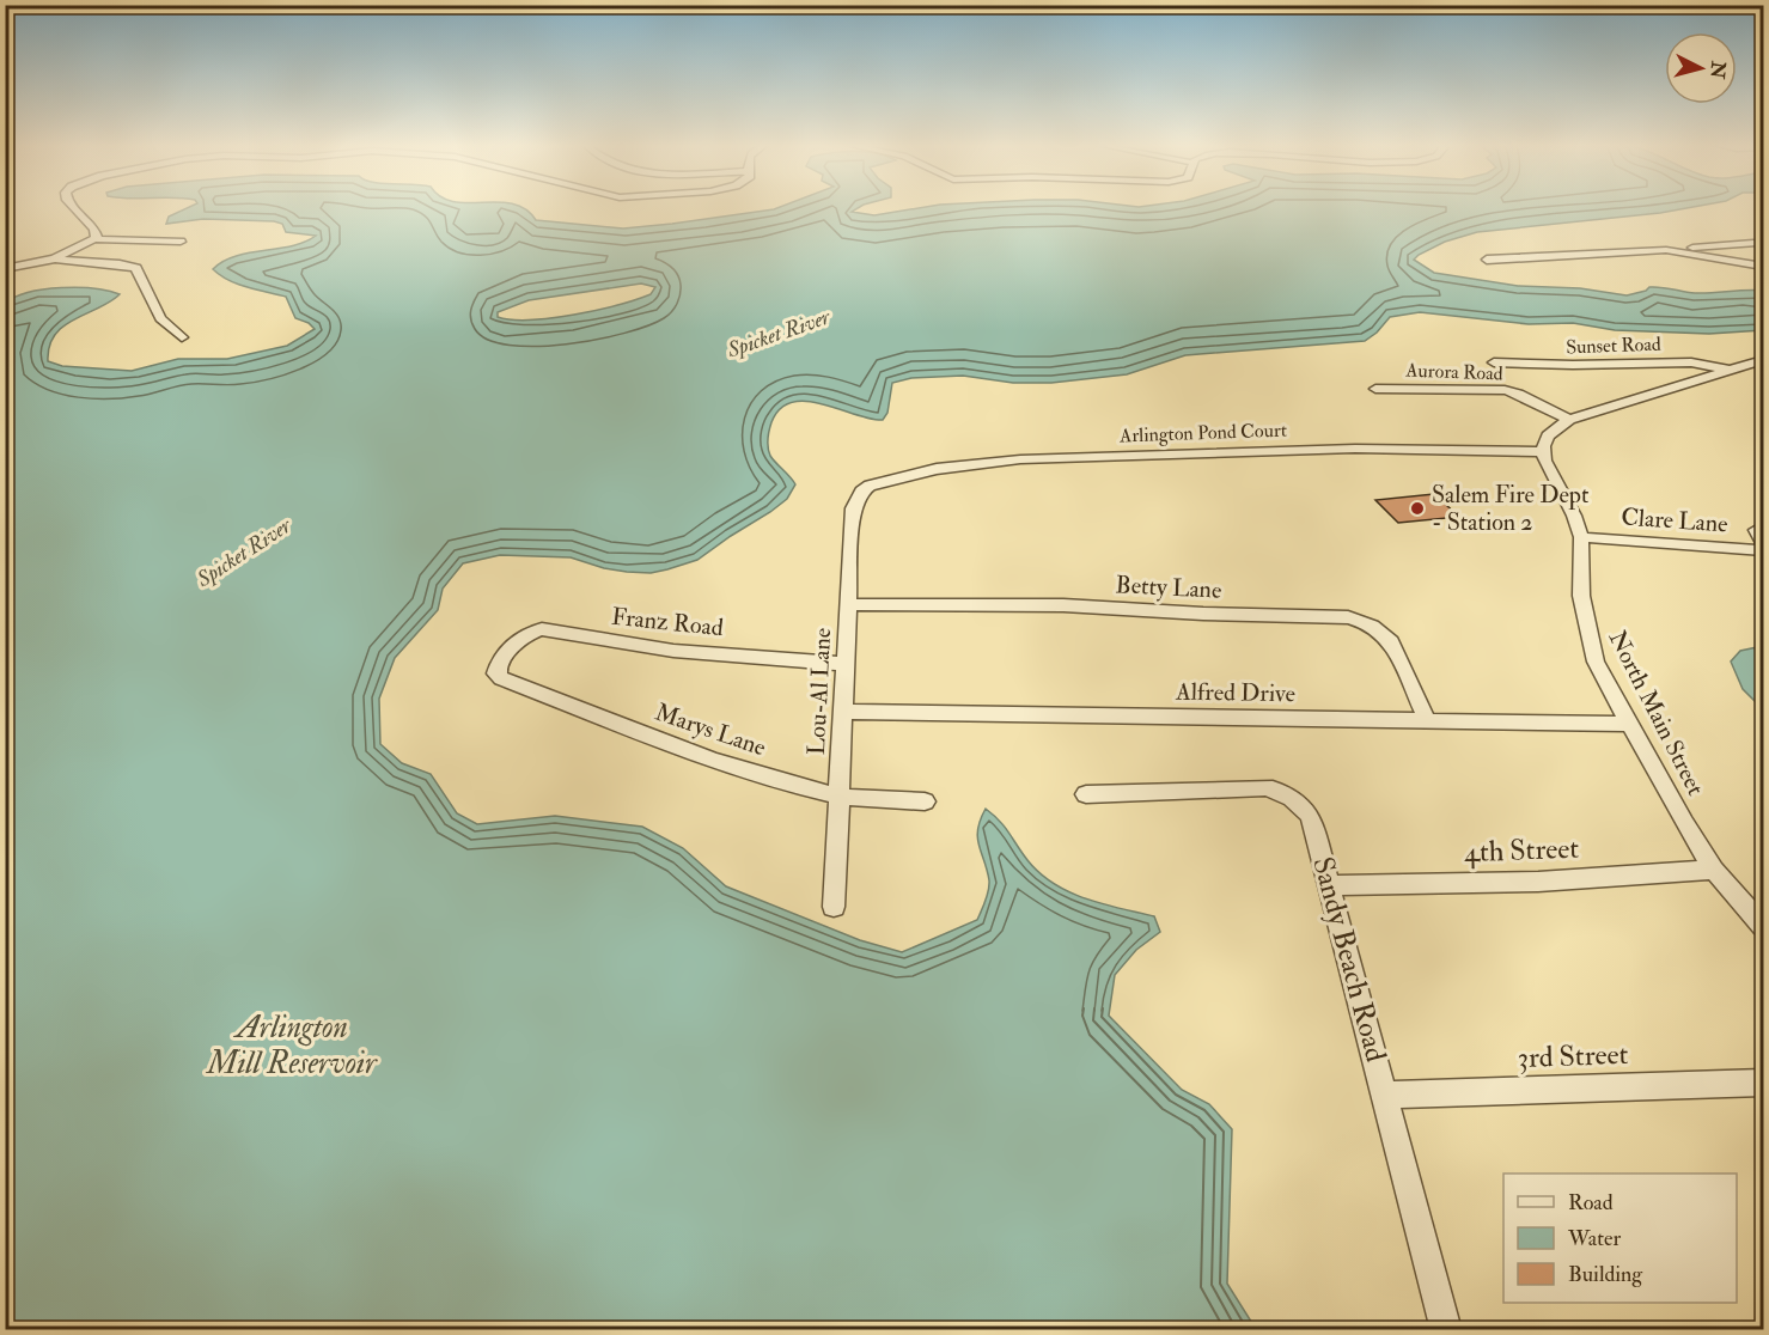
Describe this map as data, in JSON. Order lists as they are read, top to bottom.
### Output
{
  "streets": {
    "street": [
      "Sunset Road",
      "Aurora Road",
      "Arlington Pond Court",
      "Clare Lane",
      "Betty Lane",
      "Franz Road",
      "Lou-Al Lane",
      "Alfred Drive",
      "North Main Street",
      "Marys Lane",
      "4th Street",
      "Sandy Beach Road",
      "3rd Street"
    ]
  },
  "crossings": [
    ["Arlington Pond Court", "Lou-Al Lane"],
    ["Arlington Pond Court", "North Main Street"],
    ["Clare Lane", "North Main Street"],
    ["Betty Lane", "Lou-Al Lane"],
    ["Betty Lane", "Alfred Drive"],
    ["Franz Road", "Lou-Al Lane"],
    ["Franz Road", "Marys Lane"],
    ["Lou-Al Lane", "Alfred Drive"],
    ["Lou-Al Lane", "Marys Lane"],
    ["Alfred Drive", "North Main Street"],
    ["North Main Street", "4th Street"],
    ["4th Street", "Sandy Beach Road"],
    ["Sandy Beach Road", "3rd Street"]
  ],
  "water": ["Spicket River", "Arlington Mill Reservoir"],
  "places": ["Salem Fire Dept - Station 2"],
  "legend": ["Road", "Water", "Building"],
  "north": "right"
}
